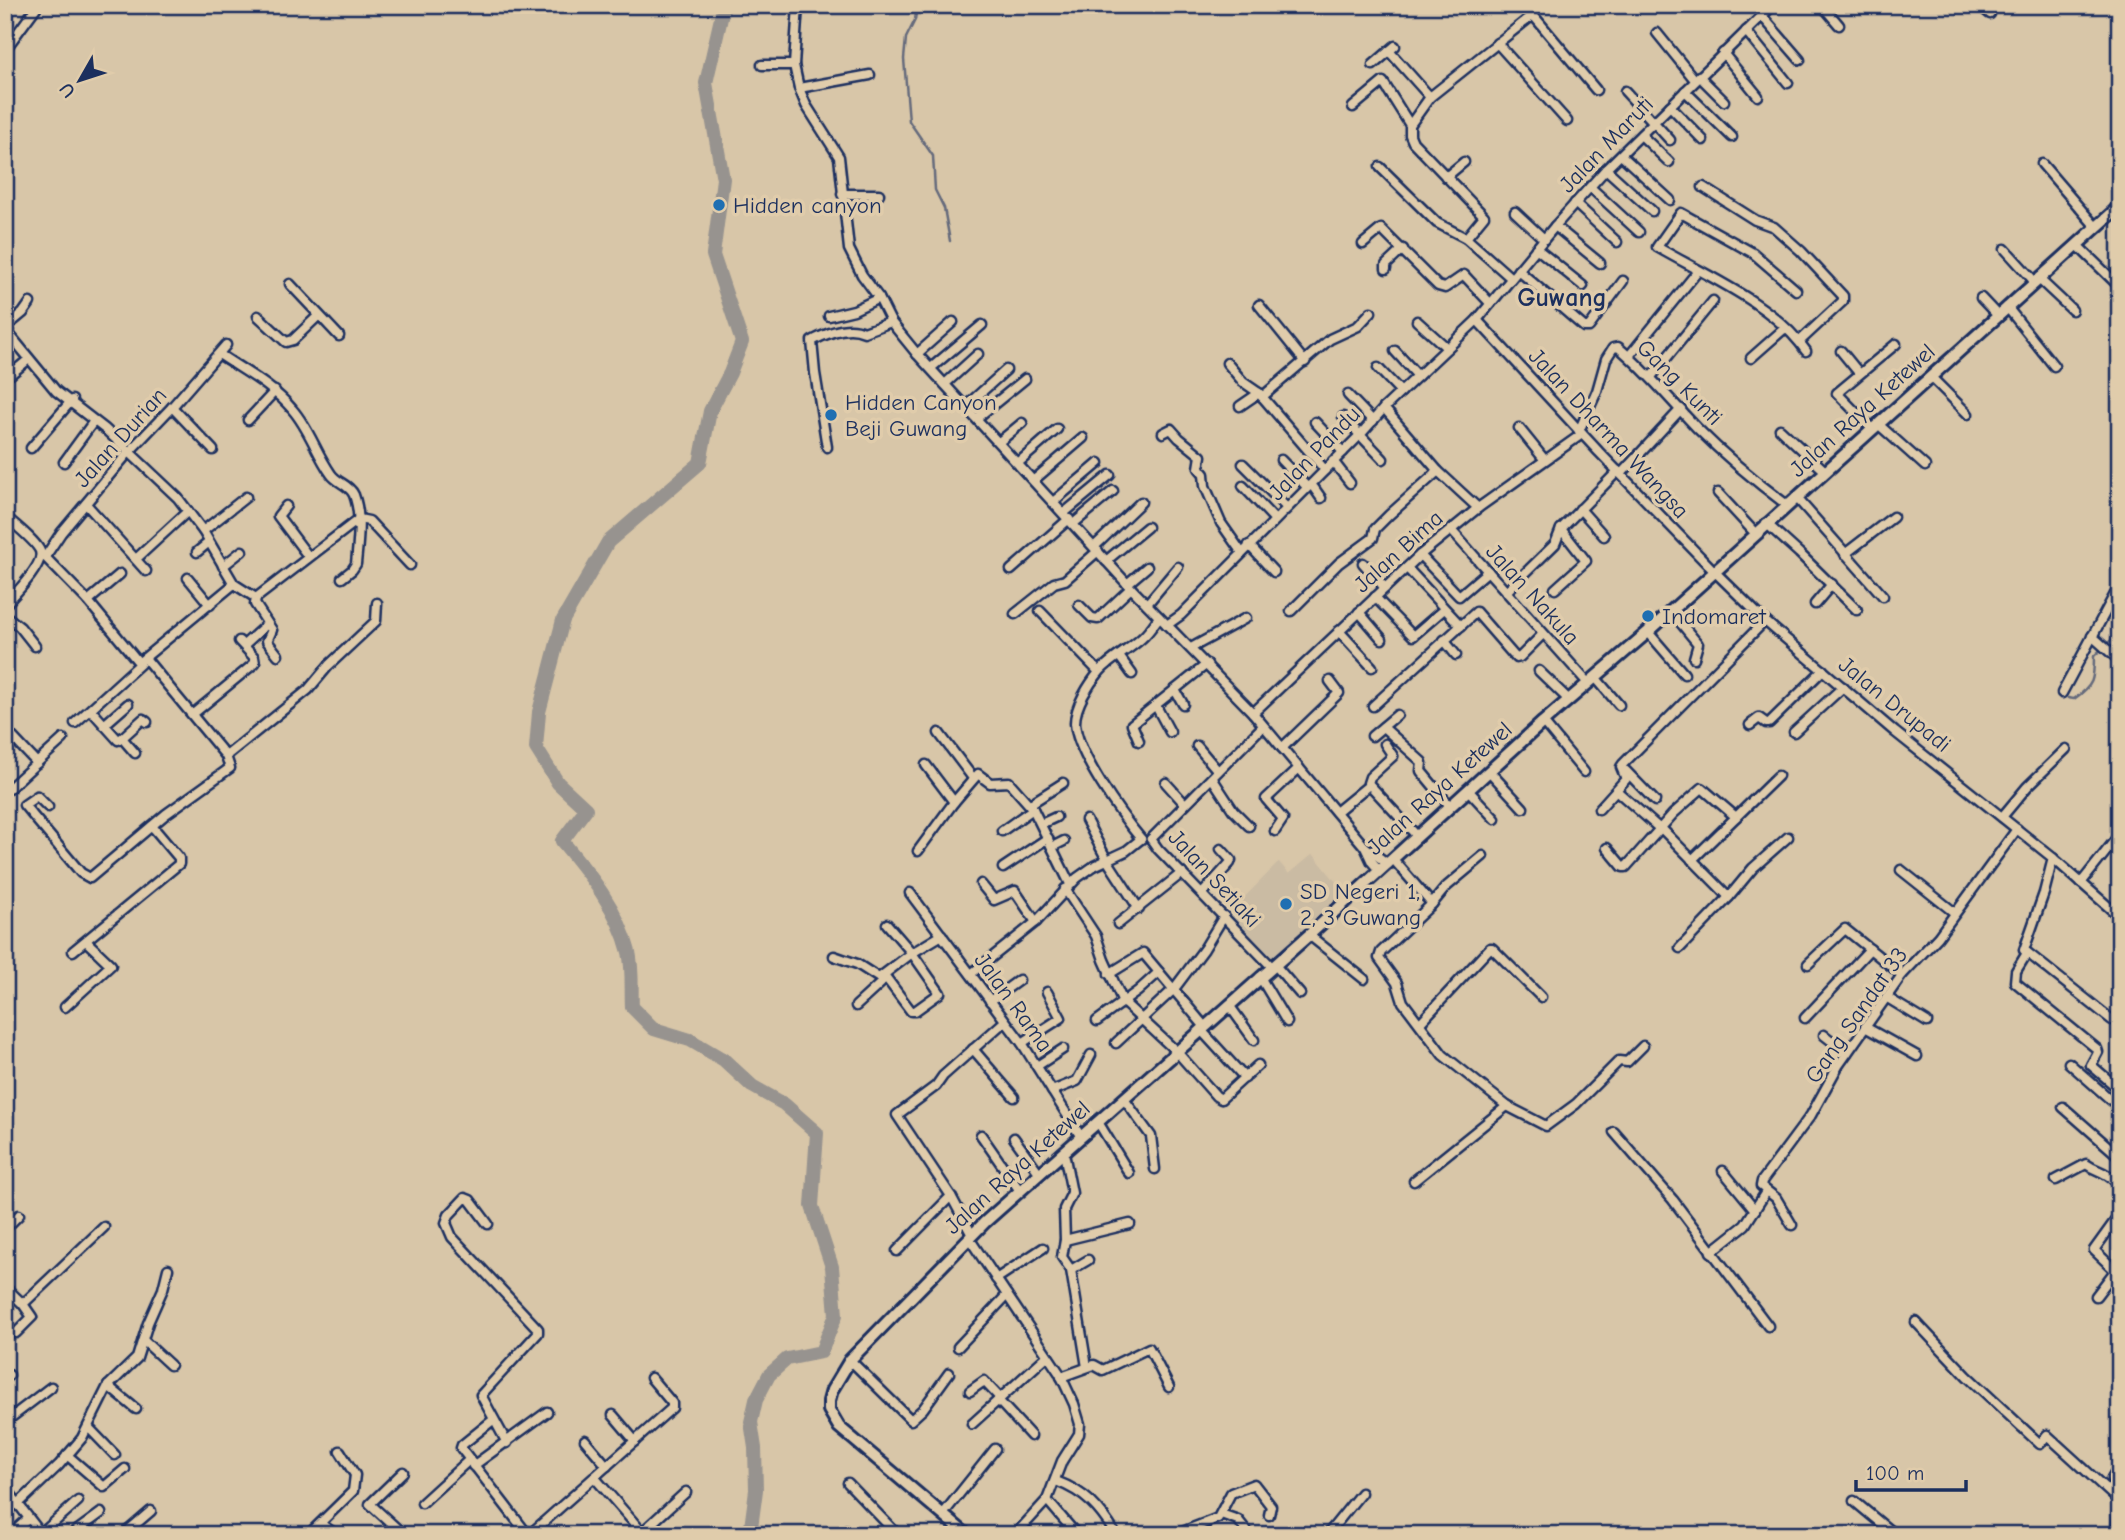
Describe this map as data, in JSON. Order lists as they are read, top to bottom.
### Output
{
  "streets": {
    "main road": ["Jalan Raya Ketewel"],
    "street": [
      "Jalan Maruti",
      "Gang Kunti",
      "Jalan Dharma Wangsa",
      "Jalan Durian",
      "Jalan Pandu",
      "Jalan Bima",
      "Jalan Nakula",
      "Jalan Drupadi",
      "Jalan Setiaki",
      "Jalan Rama",
      "Gang Sandat 33"
    ]
  },
  "crossings": [
    ["Jalan Maruti", "Jalan Dharma Wangsa"],
    ["Jalan Maruti", "Jalan Pandu"],
    ["Gang Kunti", "Jalan Raya Ketewel"],
    ["Gang Kunti", "Jalan Dharma Wangsa"],
    ["Gang Kunti", "Jalan Bima"],
    ["Jalan Raya Ketewel", "Jalan Dharma Wangsa"],
    ["Jalan Raya Ketewel", "Jalan Nakula"],
    ["Jalan Raya Ketewel", "Jalan Drupadi"],
    ["Jalan Raya Ketewel", "Jalan Setiaki"],
    ["Jalan Raya Ketewel", "Jalan Rama"],
    ["Jalan Dharma Wangsa", "Jalan Pandu"],
    ["Jalan Dharma Wangsa", "Jalan Bima"],
    ["Jalan Dharma Wangsa", "Jalan Drupadi"],
    ["Jalan Bima", "Jalan Nakula"],
    ["Jalan Drupadi", "Gang Sandat 33"]
  ],
  "districts": ["Guwang"],
  "places": [
    "Hidden canyon",
    "Hidden Canyon Beji Guwang",
    "Indomaret",
    "SD Negeri 1, 2, 3 Guwang"
  ],
  "scale_bar": "100 m",
  "north": "bottom left"
}
